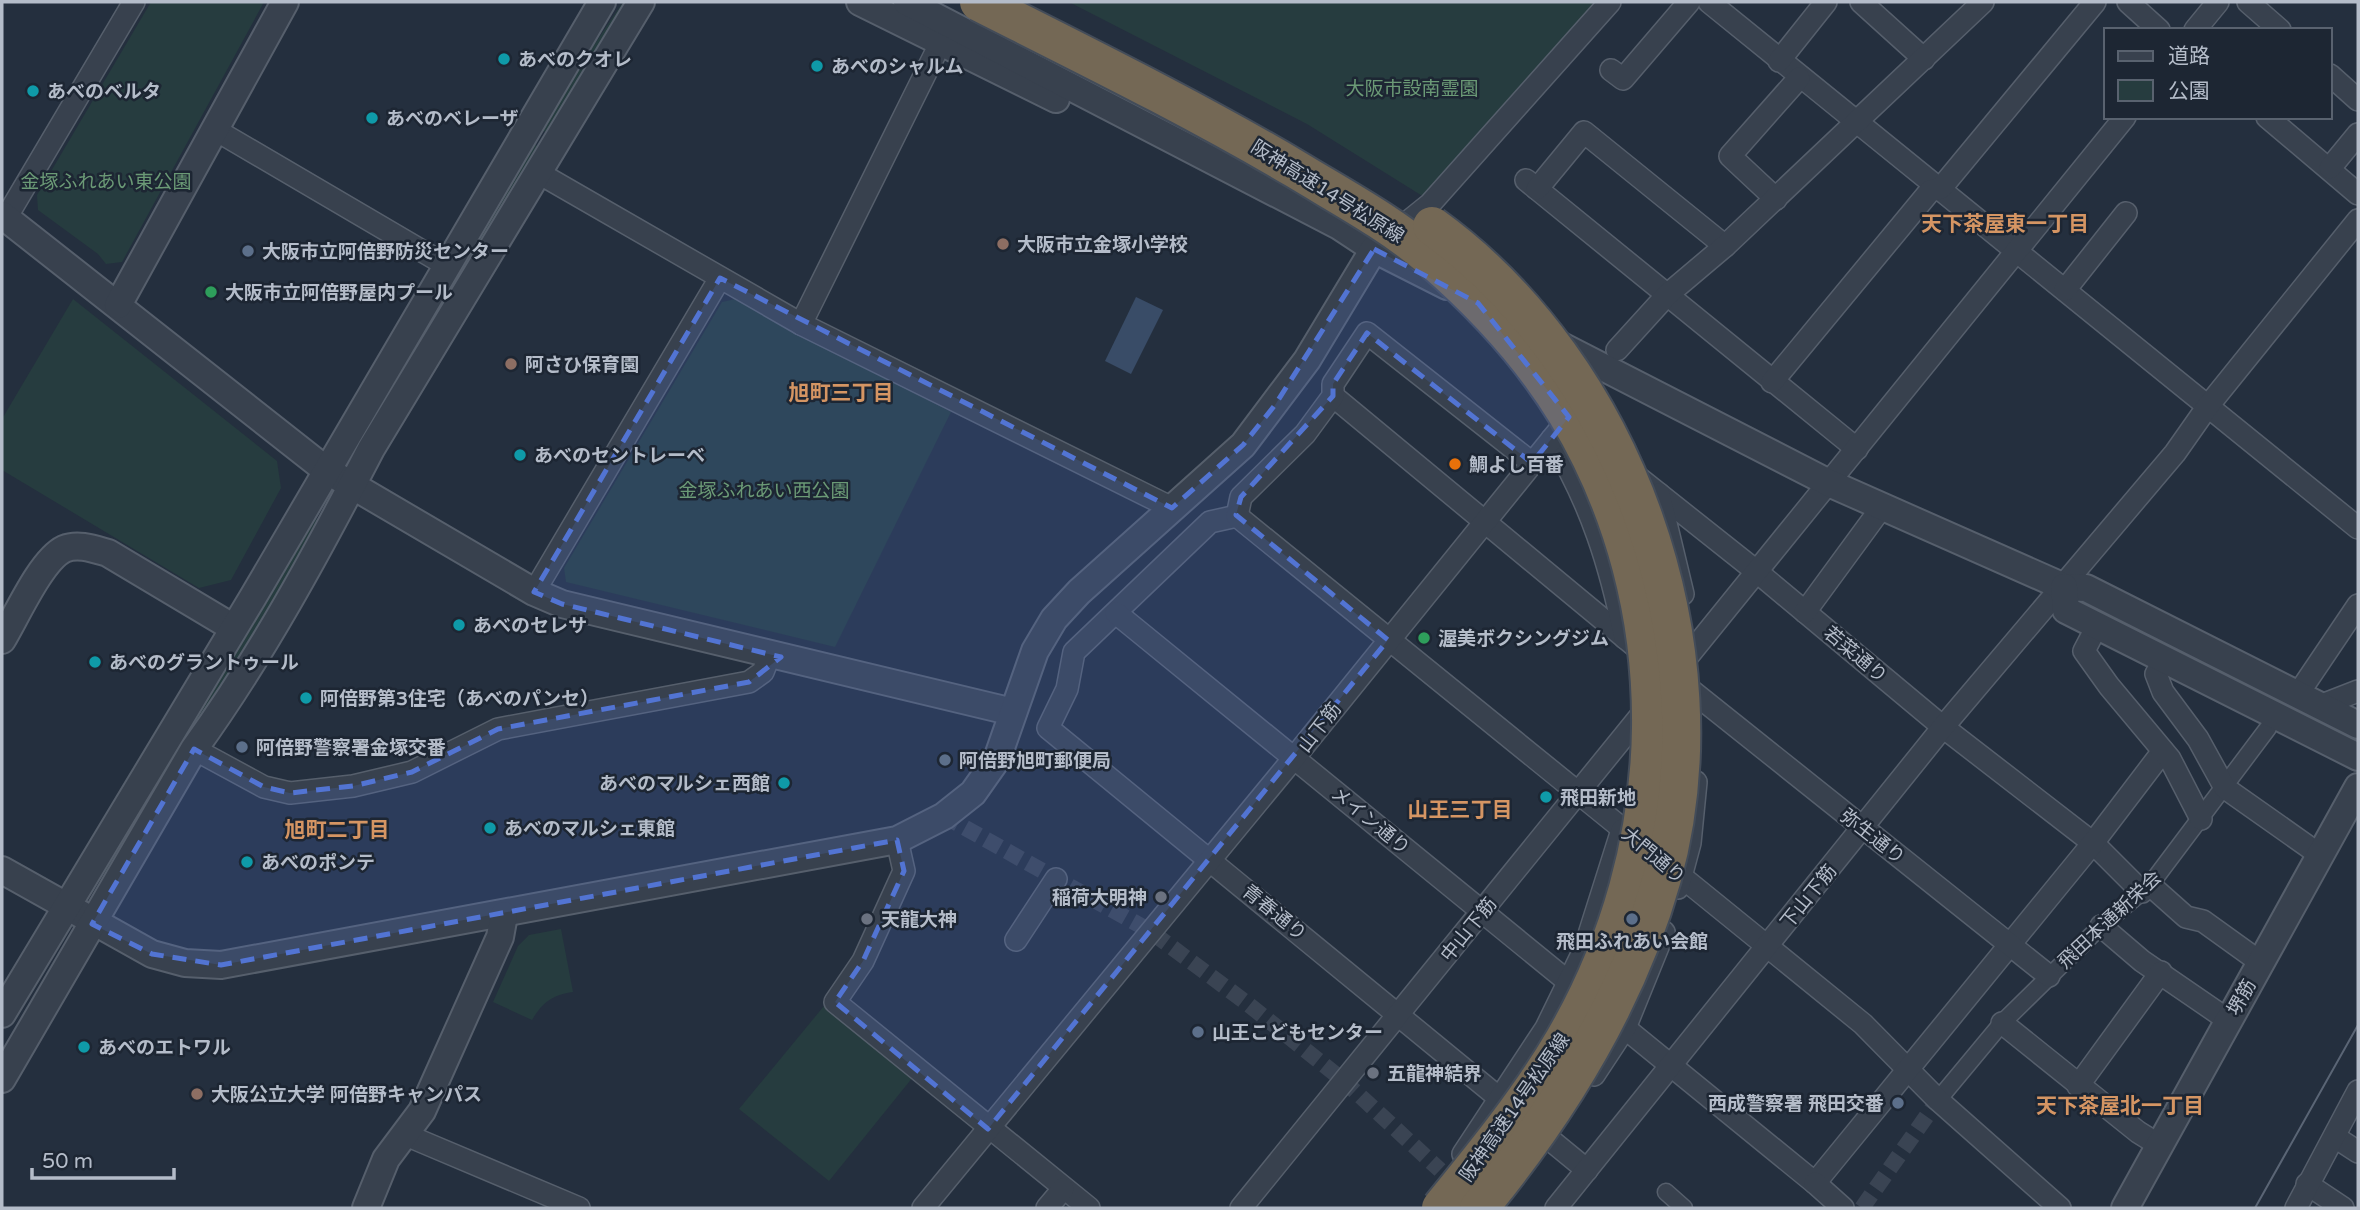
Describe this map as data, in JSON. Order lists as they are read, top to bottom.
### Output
{
  "streets": {
    "highway": ["阪神高速14号松原線"],
    "street": [
      "若菜通り",
      "山下筋",
      "メイン通り",
      "弥生通り",
      "大門通り",
      "下山下筋",
      "青春通り",
      "飛田本通新栄会",
      "中山下筋",
      "堺筋"
    ]
  },
  "crossings": [
    ["若菜通り", "山下筋"],
    ["若菜通り", "下山下筋"],
    ["若菜通り", "飛田本通新栄会"],
    ["若菜通り", "中山下筋"],
    ["若菜通り", "堺筋"],
    ["山下筋", "メイン通り"],
    ["山下筋", "弥生通り"],
    ["山下筋", "大門通り"],
    ["山下筋", "青春通り"],
    ["メイン通り", "下山下筋"],
    ["メイン通り", "青春通り"],
    ["メイン通り", "中山下筋"],
    ["弥生通り", "下山下筋"],
    ["弥生通り", "飛田本通新栄会"],
    ["弥生通り", "中山下筋"],
    ["大門通り", "下山下筋"],
    ["大門通り", "飛田本通新栄会"],
    ["大門通り", "中山下筋"],
    ["下山下筋", "青春通り"],
    ["青春通り", "中山下筋"]
  ],
  "districts": [
    "天下茶屋東一丁目",
    "旭町三丁目",
    "山王三丁目",
    "旭町二丁目",
    "天下茶屋北一丁目"
  ],
  "parks": ["大阪市設南霊園", "金塚ふれあい東公園", "金塚ふれあい西公園"],
  "places": [
    "あべのクオレ",
    "あべのシャルム",
    "あべのベルタ",
    "あべのベレーザ",
    "大阪市立金塚小学校",
    "大阪市立阿倍野防災センター",
    "大阪市立阿倍野屋内プール",
    "阿さひ保育園",
    "あべのセントレーベ",
    "鯛よし百番",
    "あべのセレサ",
    "渥美ボクシングジム",
    "あべのグラントゥール",
    "阿倍野第3住宅（あべのパンセ）",
    "阿倍野警察署金塚交番",
    "阿倍野旭町郵便局",
    "あべのマルシェ西館",
    "飛田新地",
    "あべのマルシェ東館",
    "あべのポンテ",
    "稲荷大明神",
    "天龍大神",
    "飛田ふれあい会館",
    "山王こどもセンター",
    "あべのエトワル",
    "五龍神結界",
    "大阪公立大学 阿倍野キャンパス",
    "西成警察署 飛田交番"
  ],
  "legend": ["道路", "公園"],
  "scale_bar": "50 m"
}
